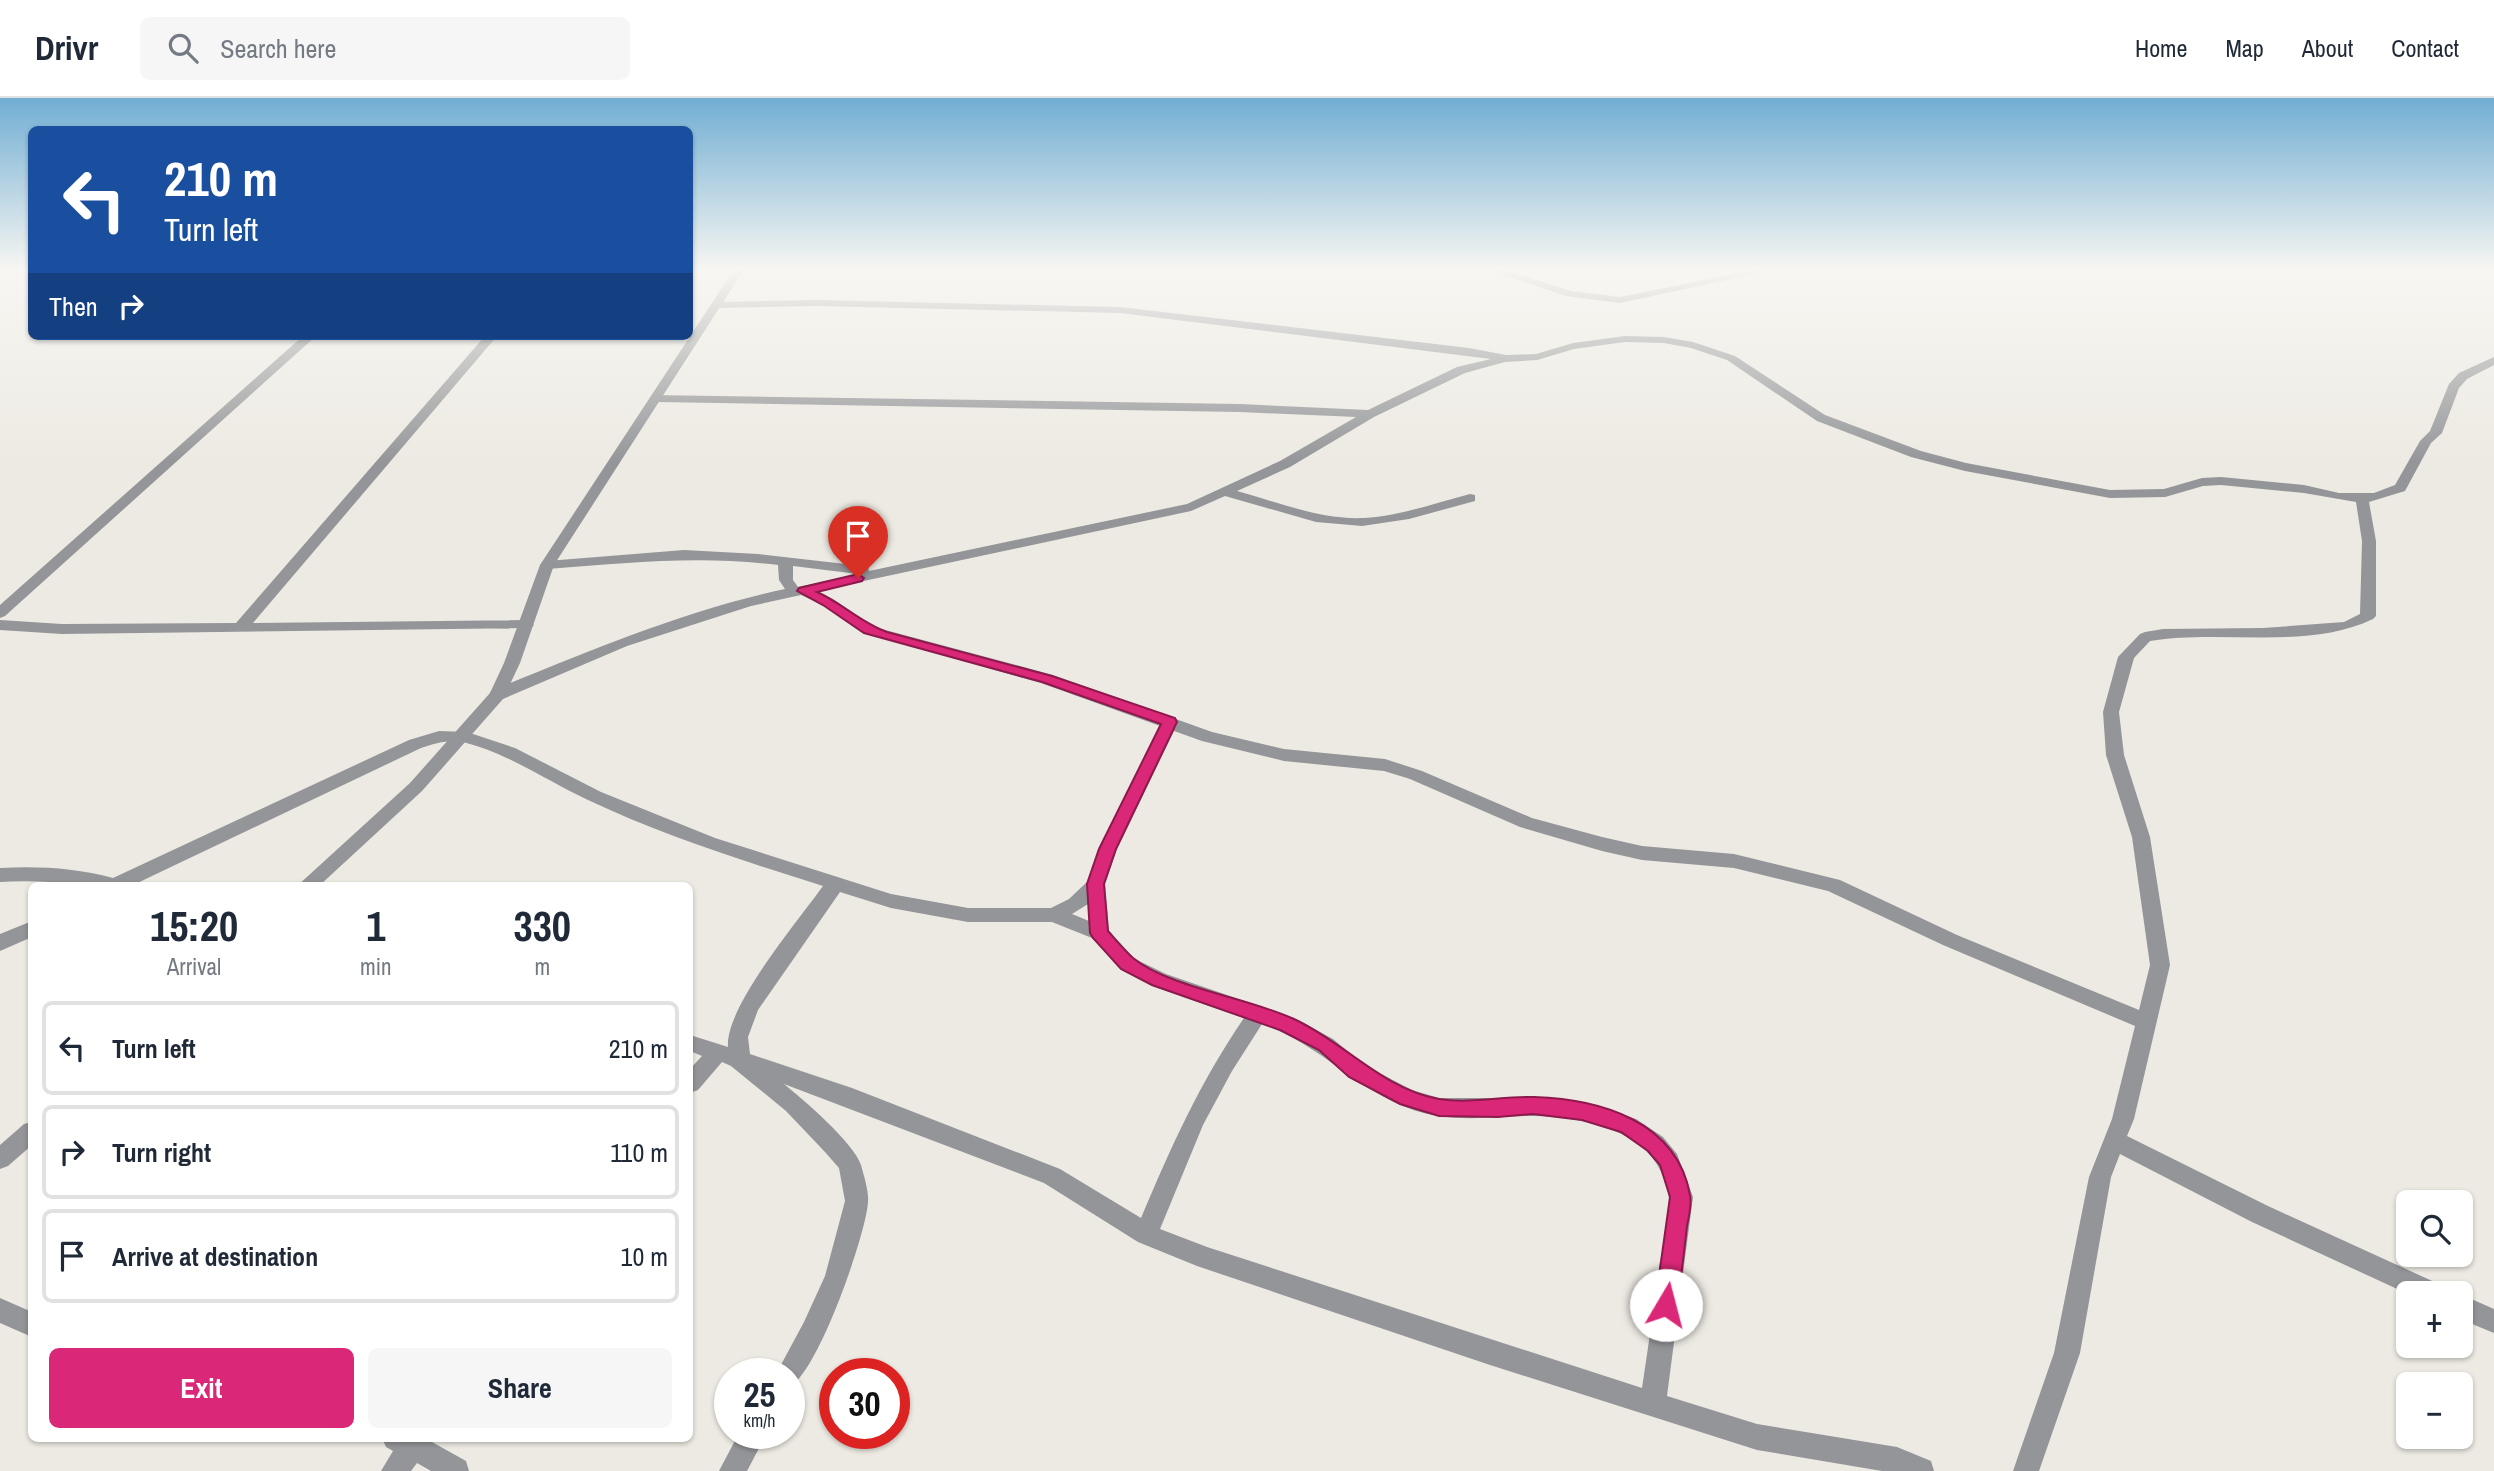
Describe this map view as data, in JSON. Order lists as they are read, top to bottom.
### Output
{
  "page": {
    "header": "Drivr",
    "search": "Search here",
    "nav": [
      "Home",
      "Map",
      "About",
      "Contact"
    ],
    "turn": ["210 m", "Turn left"],
    "then": "Then",
    "eta": [
      "15:20",
      "Arrival",
      "1",
      "min",
      "330",
      "m"
    ],
    "list": [
      {
        "name": "Turn left",
        "value": "210 m"
      },
      {
        "name": "Turn right",
        "value": "110 m"
      },
      {
        "name": "Arrive at destination",
        "value": "10 m"
      }
    ],
    "map_buttons": ["+", "−"],
    "buttons": ["Exit", "Share"],
    "speed": "25 km/h",
    "limit": "30"
  }
}
